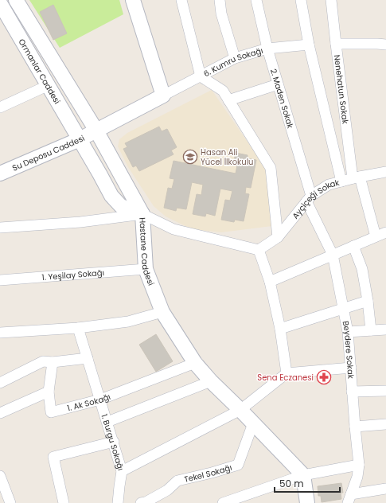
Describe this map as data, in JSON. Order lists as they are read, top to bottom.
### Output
{
  "streets": {
    "main road": ["Ormanlar Caddesi", "Su Deposu Caddesi", "Hastane Caddesi"],
    "street": [
      "6. Kumru Sokağı",
      "Nenehatun Sokak",
      "2. Maden Sokak",
      "Ayçiçeği Sokak",
      "1. Yeşilay Sokağı",
      "Beydere Sokak",
      "1. Ak Sokağı",
      "1. Burgu Sokağı",
      "Tekel Sokağı"
    ]
  },
  "crossings": [
    ["6. Kumru Sokağı", "2. Maden Sokak"],
    ["Ormanlar Caddesi", "Su Deposu Caddesi"],
    ["Ormanlar Caddesi", "Hastane Caddesi"],
    ["Nenehatun Sokak", "Ayçiçeği Sokak"],
    ["2. Maden Sokak", "Ayçiçeği Sokak"],
    ["2. Maden Sokak", "Beydere Sokak"],
    ["Su Deposu Caddesi", "Hastane Caddesi"],
    ["Ayçiçeği Sokak", "Beydere Sokak"],
    ["Hastane Caddesi", "1. Yeşilay Sokağı"],
    ["Hastane Caddesi", "1. Ak Sokağı"],
    ["Hastane Caddesi", "Tekel Sokağı"],
    ["1. Ak Sokağı", "1. Burgu Sokağı"]
  ],
  "places": {
    "school or university": ["Hasan Ali Yücel İlkokulu"],
    "pharmacy": ["Sena Eczanesi"]
  },
  "scale_bar": "50 m"
}
